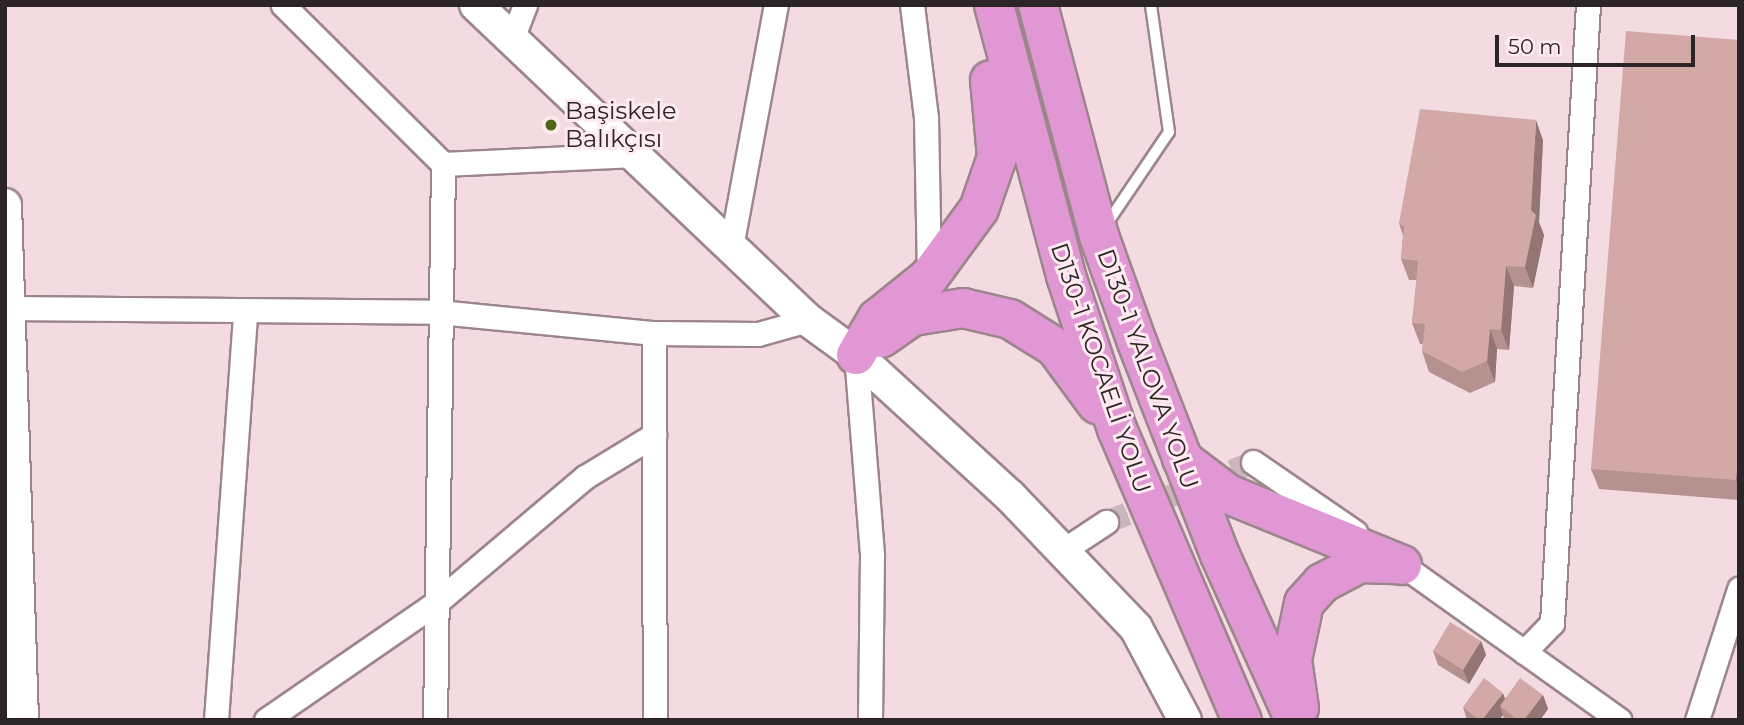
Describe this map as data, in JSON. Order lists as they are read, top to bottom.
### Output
{
  "streets": {
    "highway": ["D130-1 KOCAELİ YOLU", "D130-1 YALOVA YOLU"]
  },
  "places": ["Başiskele Balıkçısı"],
  "scale_bar": "50 m"
}
